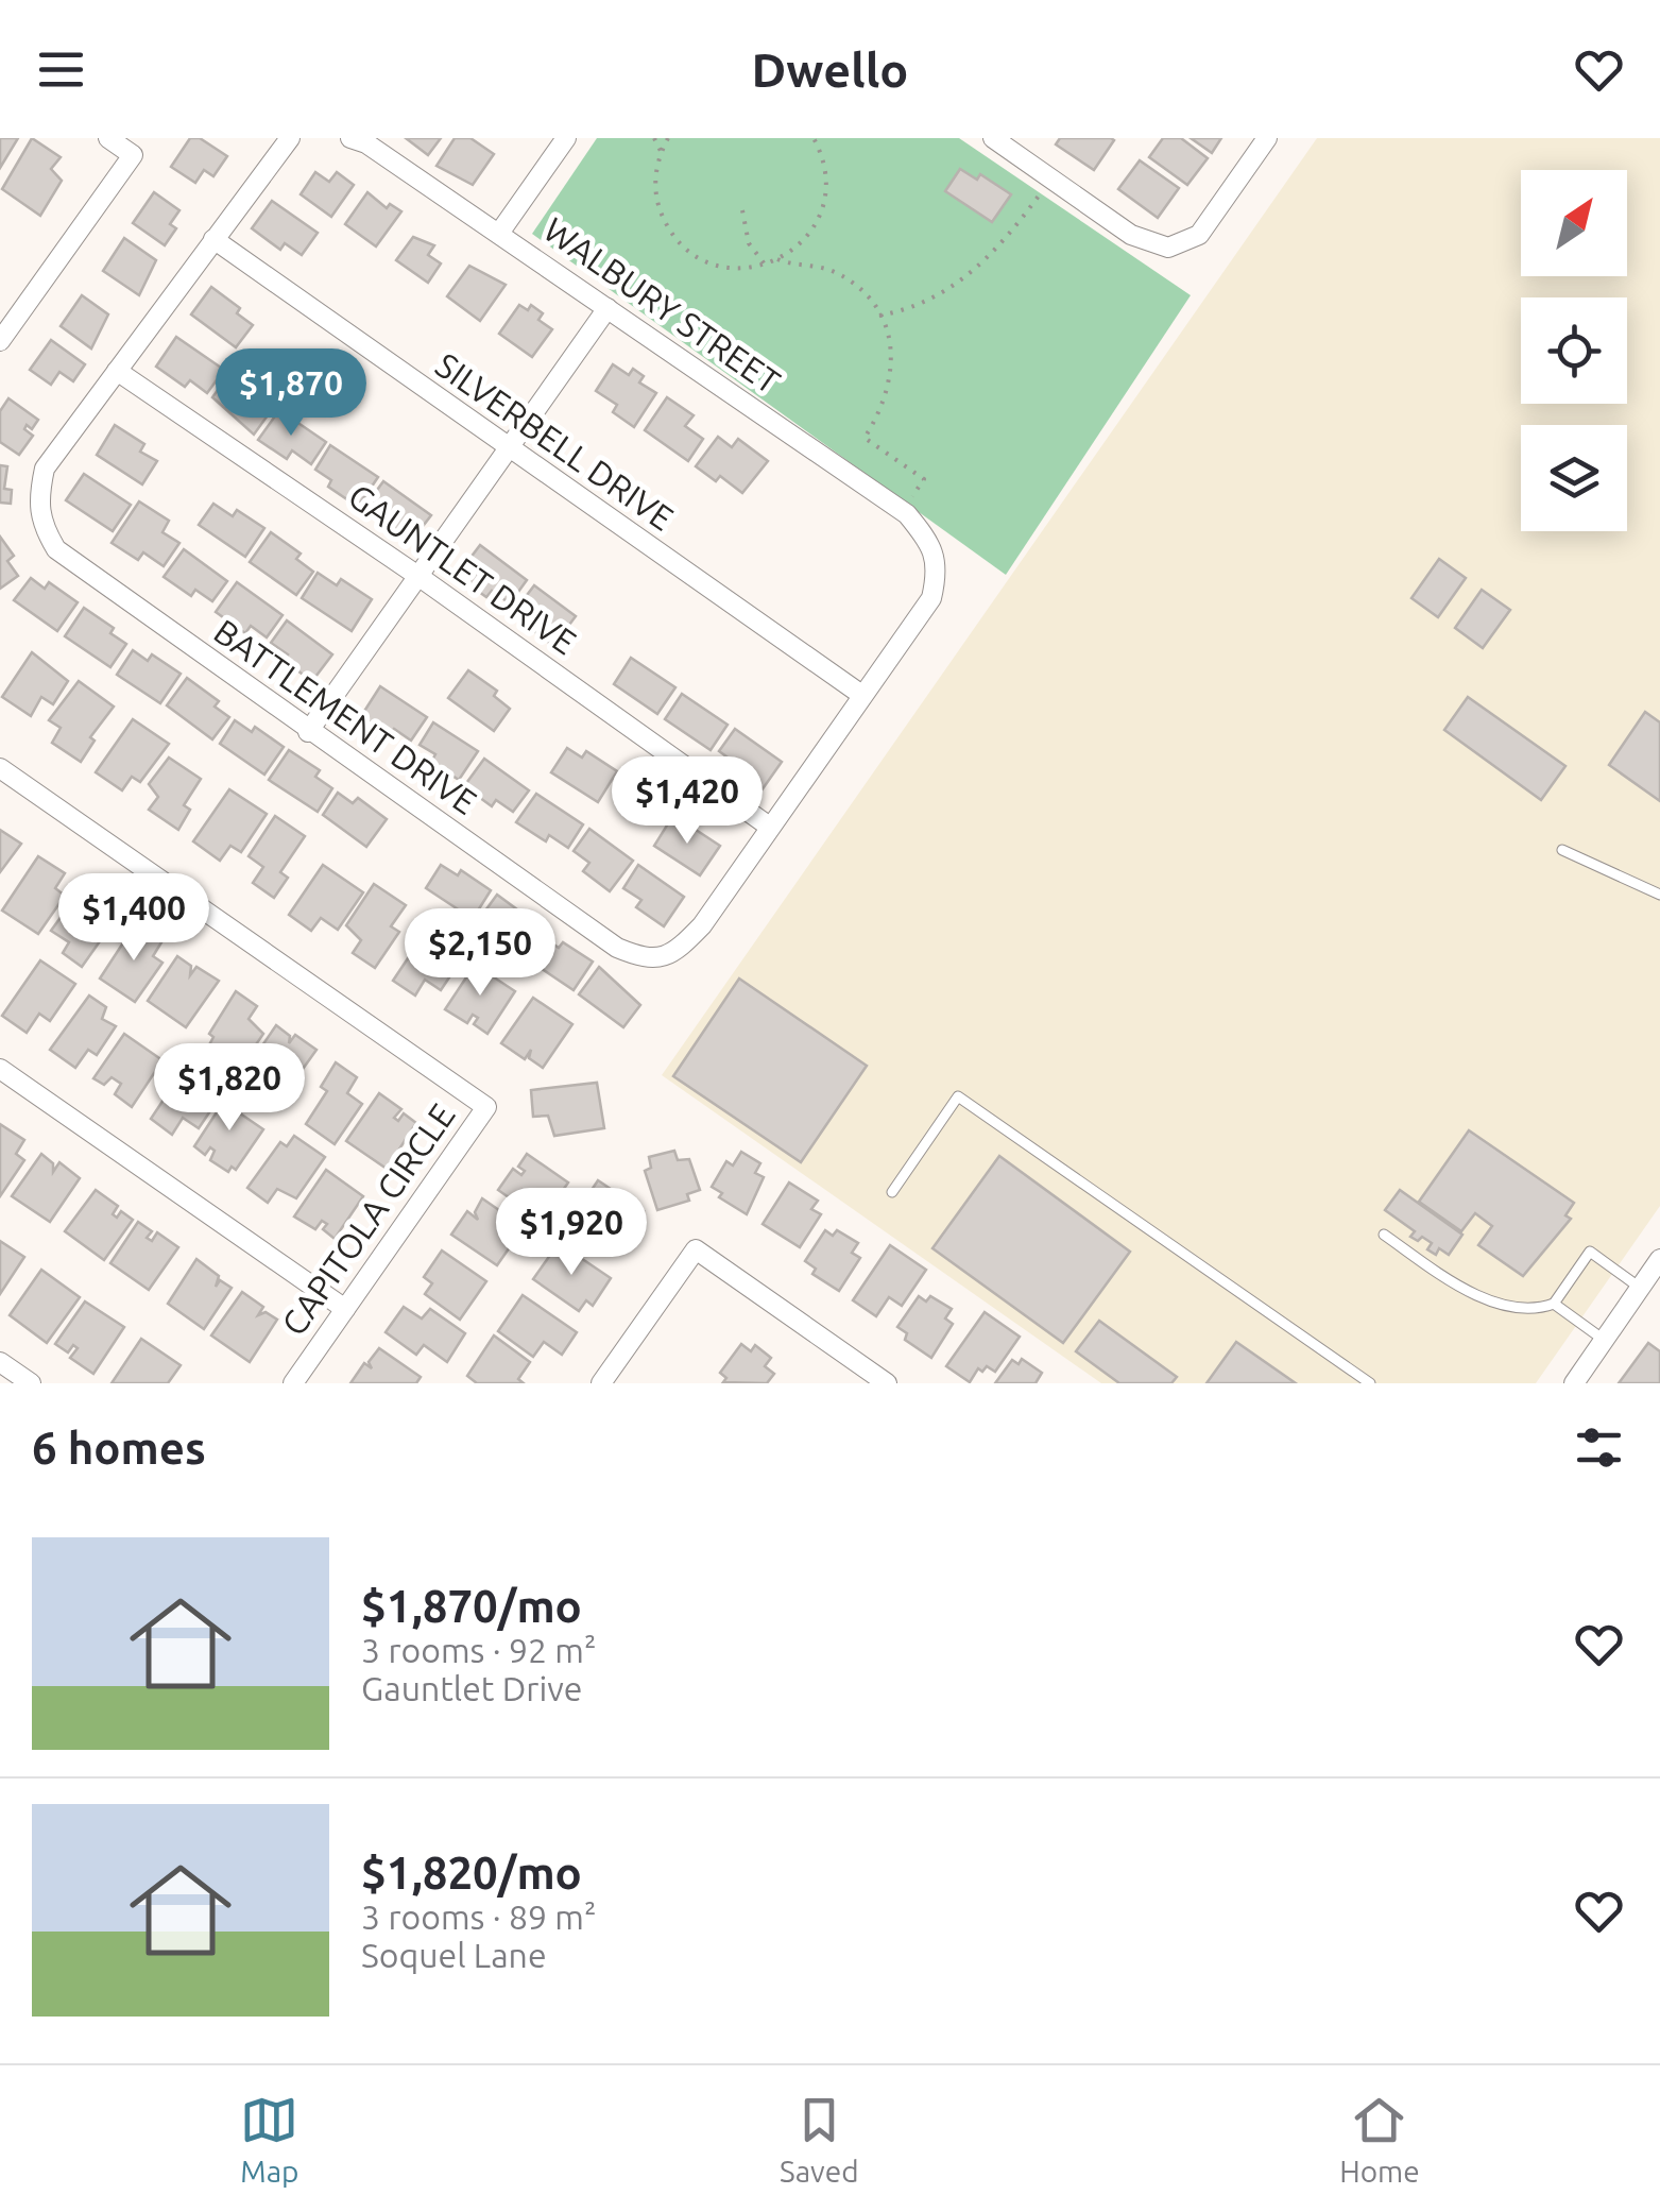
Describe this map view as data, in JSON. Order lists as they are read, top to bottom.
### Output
{
  "streets": {
    "street": [
      "WALBURY STREET",
      "SILVERBELL DRIVE",
      "GAUNTLET DRIVE",
      "BATTLEMENT DRIVE",
      "CAPITOLA CIRCLE"
    ]
  },
  "crossings": [
    ["WALBURY STREET", "SILVERBELL DRIVE"],
    ["GAUNTLET DRIVE", "BATTLEMENT DRIVE"]
  ],
  "north": "top right",
  "page": {
    "header": "Dwello",
    "price": [
      "$1,870",
      "$1,420",
      "$1,400",
      "$2,150",
      "$1,820",
      "$1,920"
    ],
    "heading": "6 homes",
    "list": [
      {
        "name": "$1,870/mo",
        "note": "3 rooms · 92 m² · Gauntlet Drive"
      },
      {
        "name": "$1,820/mo",
        "note": "3 rooms · 89 m² · Soquel Lane"
      }
    ],
    "tabs": ["Map", "Saved", "Home"]
  }
}
